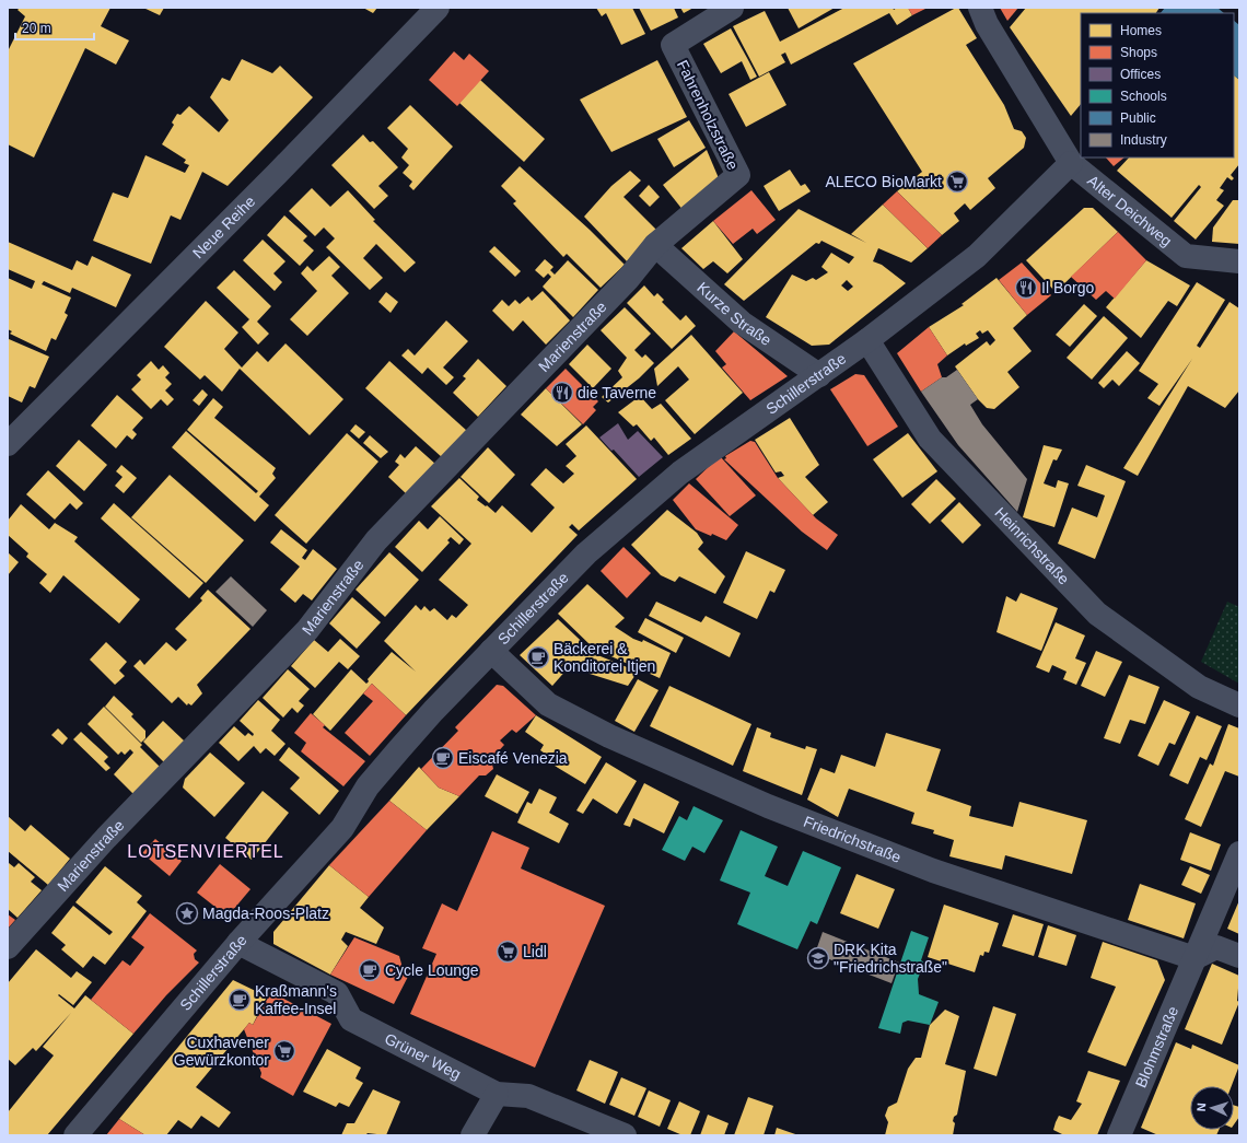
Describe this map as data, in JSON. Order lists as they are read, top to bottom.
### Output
{
  "streets": {
    "street": [
      "Fahrenholzstraße",
      "Alter Deichweg",
      "Neue Reihe",
      "Kurze Straße",
      "Marienstraße",
      "Schillerstraße",
      "Heinrichstraße",
      "Friedrichstraße",
      "Blohmstraße",
      "Grüner Weg"
    ]
  },
  "crossings": [
    ["Fahrenholzstraße", "Kurze Straße"],
    ["Fahrenholzstraße", "Marienstraße"],
    ["Alter Deichweg", "Schillerstraße"],
    ["Kurze Straße", "Marienstraße"],
    ["Kurze Straße", "Schillerstraße"],
    ["Schillerstraße", "Heinrichstraße"],
    ["Schillerstraße", "Friedrichstraße"],
    ["Schillerstraße", "Grüner Weg"],
    ["Friedrichstraße", "Blohmstraße"]
  ],
  "districts": ["LOTSENVIERTEL"],
  "places": {
    "supermarket": ["ALECO BioMarkt", "Lidl", "Cuxhavener Gewürzkontor"],
    "restaurant": ["Il Borgo", "die Taverne"],
    "cafe": [
      "Bäckerei & Konditorei Itjen",
      "Eiscafé Venezia",
      "Cycle Lounge",
      "Kraßmann's Kaffee-Insel"
    ],
    "place": ["Magda-Roos-Platz"],
    "school or university": ["DRK Kita \"Friedrichstraße\""]
  },
  "legend": [
    "Homes",
    "Shops",
    "Offices",
    "Schools",
    "Public",
    "Industry"
  ],
  "scale_bar": "20 m",
  "north": "left"
}
